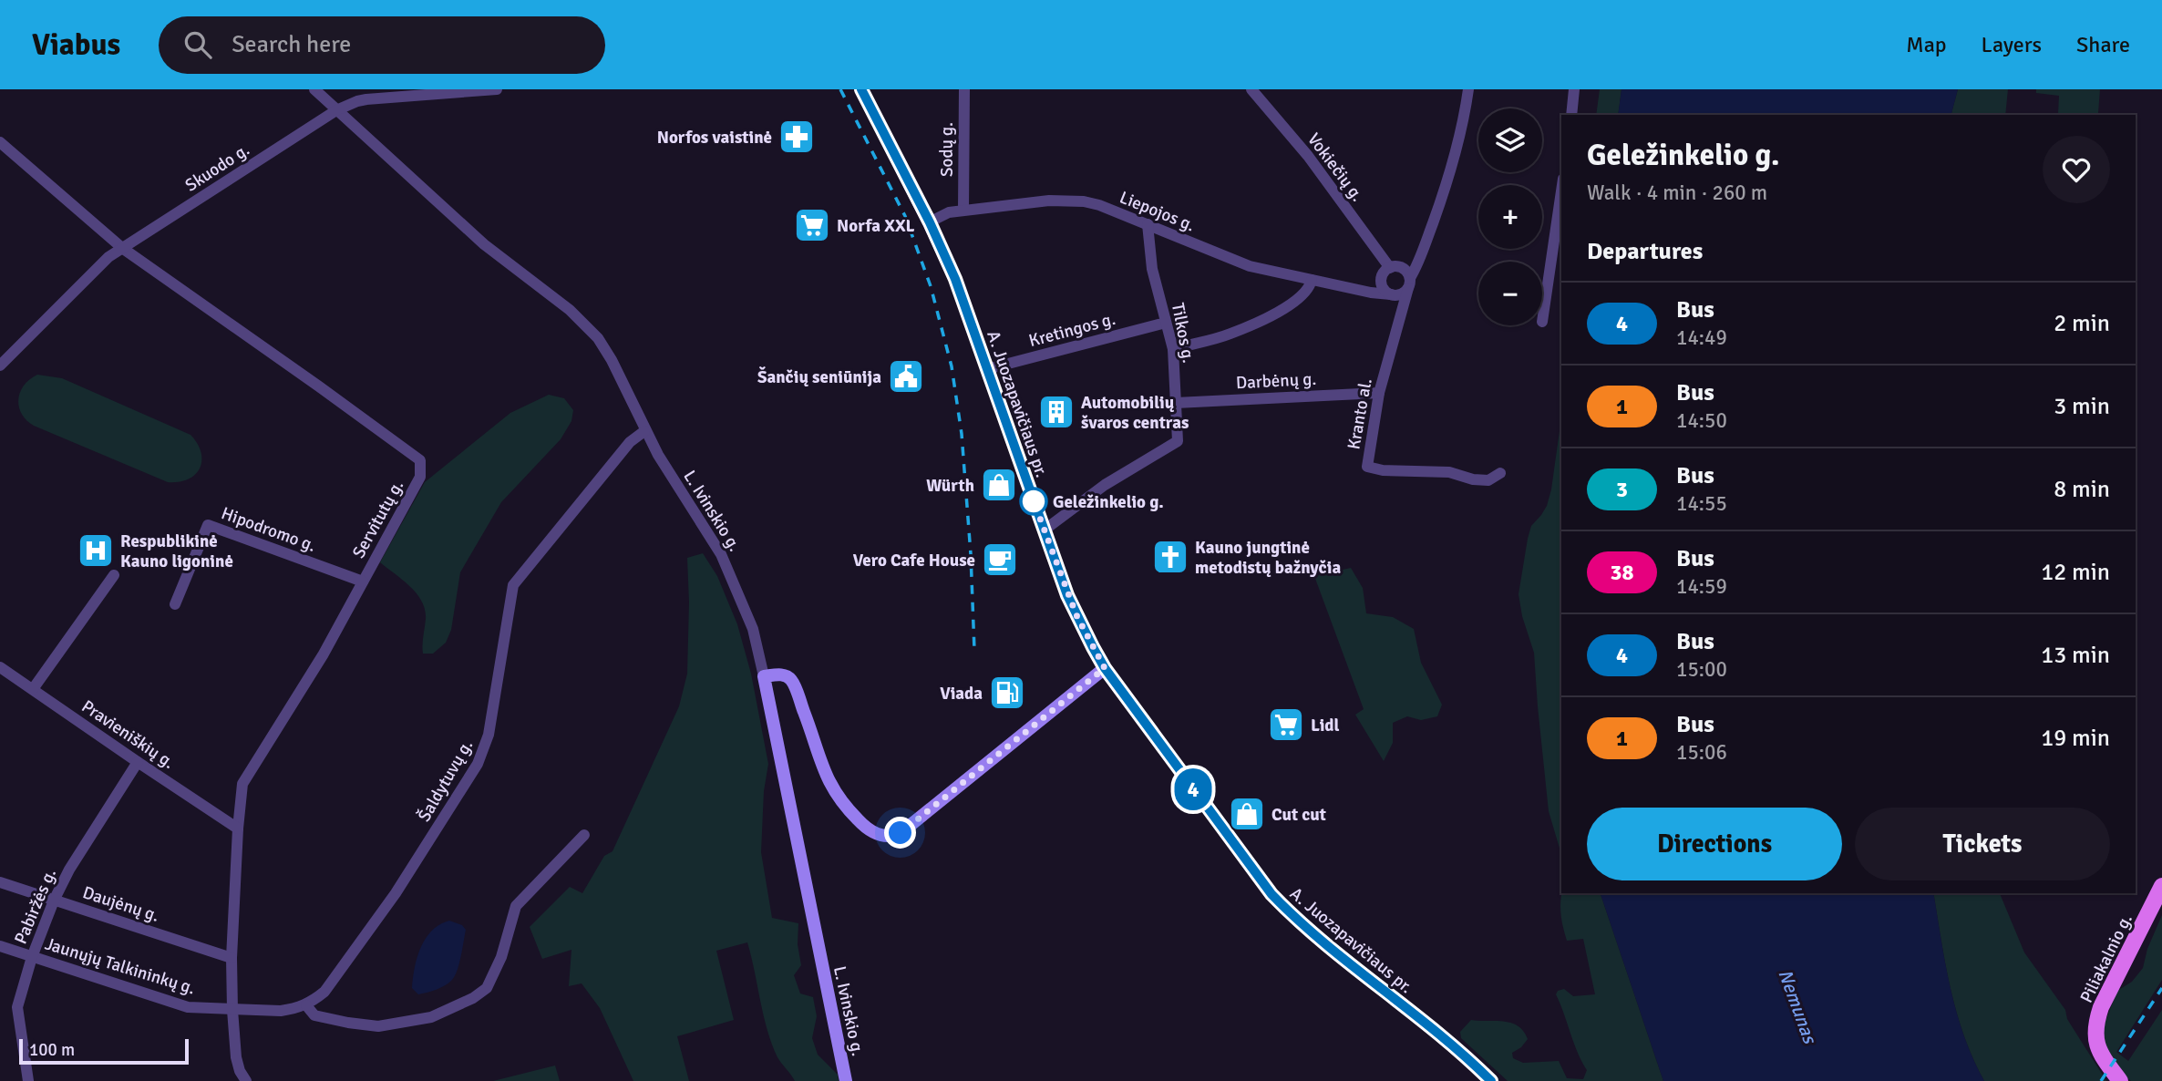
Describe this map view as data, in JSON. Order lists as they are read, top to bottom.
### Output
{
  "streets": {
    "main road": ["A. Juozapavičiaus pr.", "L. Ivinskio g.", "Piliakalnio g."],
    "street": [
      "Sodų g.",
      "Skuodo g.",
      "Vokiečių g.",
      "Liepojos g.",
      "Kretingos g.",
      "Tilkos g.",
      "Darbėnų g.",
      "Kranto al.",
      "Servitutų g.",
      "Hipodromo g.",
      "Pravieniškių g.",
      "Šaldytuvų g.",
      "Daujėnų g.",
      "Pabiržės g.",
      "Jaunųjų Talkininkų g."
    ]
  },
  "crossings": [
    ["Sodų g.", "Liepojos g."],
    ["Skuodo g.", "L. Ivinskio g."],
    ["Skuodo g.", "Servitutų g."],
    ["Vokiečių g.", "Liepojos g."],
    ["Vokiečių g.", "Kranto al."],
    ["Liepojos g.", "Tilkos g."],
    ["Liepojos g.", "A. Juozapavičiaus pr."],
    ["Liepojos g.", "Kranto al."],
    ["Kretingos g.", "Tilkos g."],
    ["Kretingos g.", "A. Juozapavičiaus pr."],
    ["Tilkos g.", "Darbėnų g."],
    ["Tilkos g.", "A. Juozapavičiaus pr."],
    ["Darbėnų g.", "Kranto al."],
    ["L. Ivinskio g.", "Šaldytuvų g."],
    ["Servitutų g.", "Hipodromo g."],
    ["Servitutų g.", "Pravieniškių g."],
    ["Servitutų g.", "Daujėnų g."],
    ["Servitutų g.", "Jaunųjų Talkininkų g."],
    ["Pravieniškių g.", "Pabiržės g."],
    ["Daujėnų g.", "Pabiržės g."],
    ["Pabiržės g.", "Jaunųjų Talkininkų g."]
  ],
  "water": ["Nemunas"],
  "places": {
    "pharmacy": ["Norfos vaistinė"],
    "supermarket": ["Norfa XXL", "Lidl"],
    "public building": ["Šančių seniūnija"],
    "building": ["Automobilių švaros centras"],
    "shop": ["Würth", "Cut cut"],
    "other": ["Geležinkelio g."],
    "hospital": ["Respublikinė Kauno ligoninė"],
    "church": ["Kauno jungtinė metodistų bažnyčia"],
    "cafe": ["Vero Cafe House"],
    "fuel station": ["Viada"]
  },
  "lines": ["bus line 4"],
  "scale_bar": "100 m",
  "page": {
    "header": "Viabus",
    "search": "Search here",
    "nav": ["Map", "Layers", "Share"],
    "on_map": "4",
    "map_buttons": ["+", "−"],
    "heading": [
      ["Geležinkelio g.", "Walk · 4 min · 260 m"],
      "Departures"
    ],
    "list": [
      {
        "mark": "4",
        "name": "Bus",
        "note": "14:49",
        "value": "2 min"
      },
      {
        "mark": "1",
        "name": "Bus",
        "note": "14:50",
        "value": "3 min"
      },
      {
        "mark": "3",
        "name": "Bus",
        "note": "14:55",
        "value": "8 min"
      },
      {
        "mark": "38",
        "name": "Bus",
        "note": "14:59",
        "value": "12 min"
      },
      {
        "mark": "4",
        "name": "Bus",
        "note": "15:00",
        "value": "13 min"
      },
      {
        "mark": "1",
        "name": "Bus",
        "note": "15:06",
        "value": "19 min"
      }
    ],
    "buttons": ["Directions", "Tickets"],
    "scale": "100 m"
  }
}
